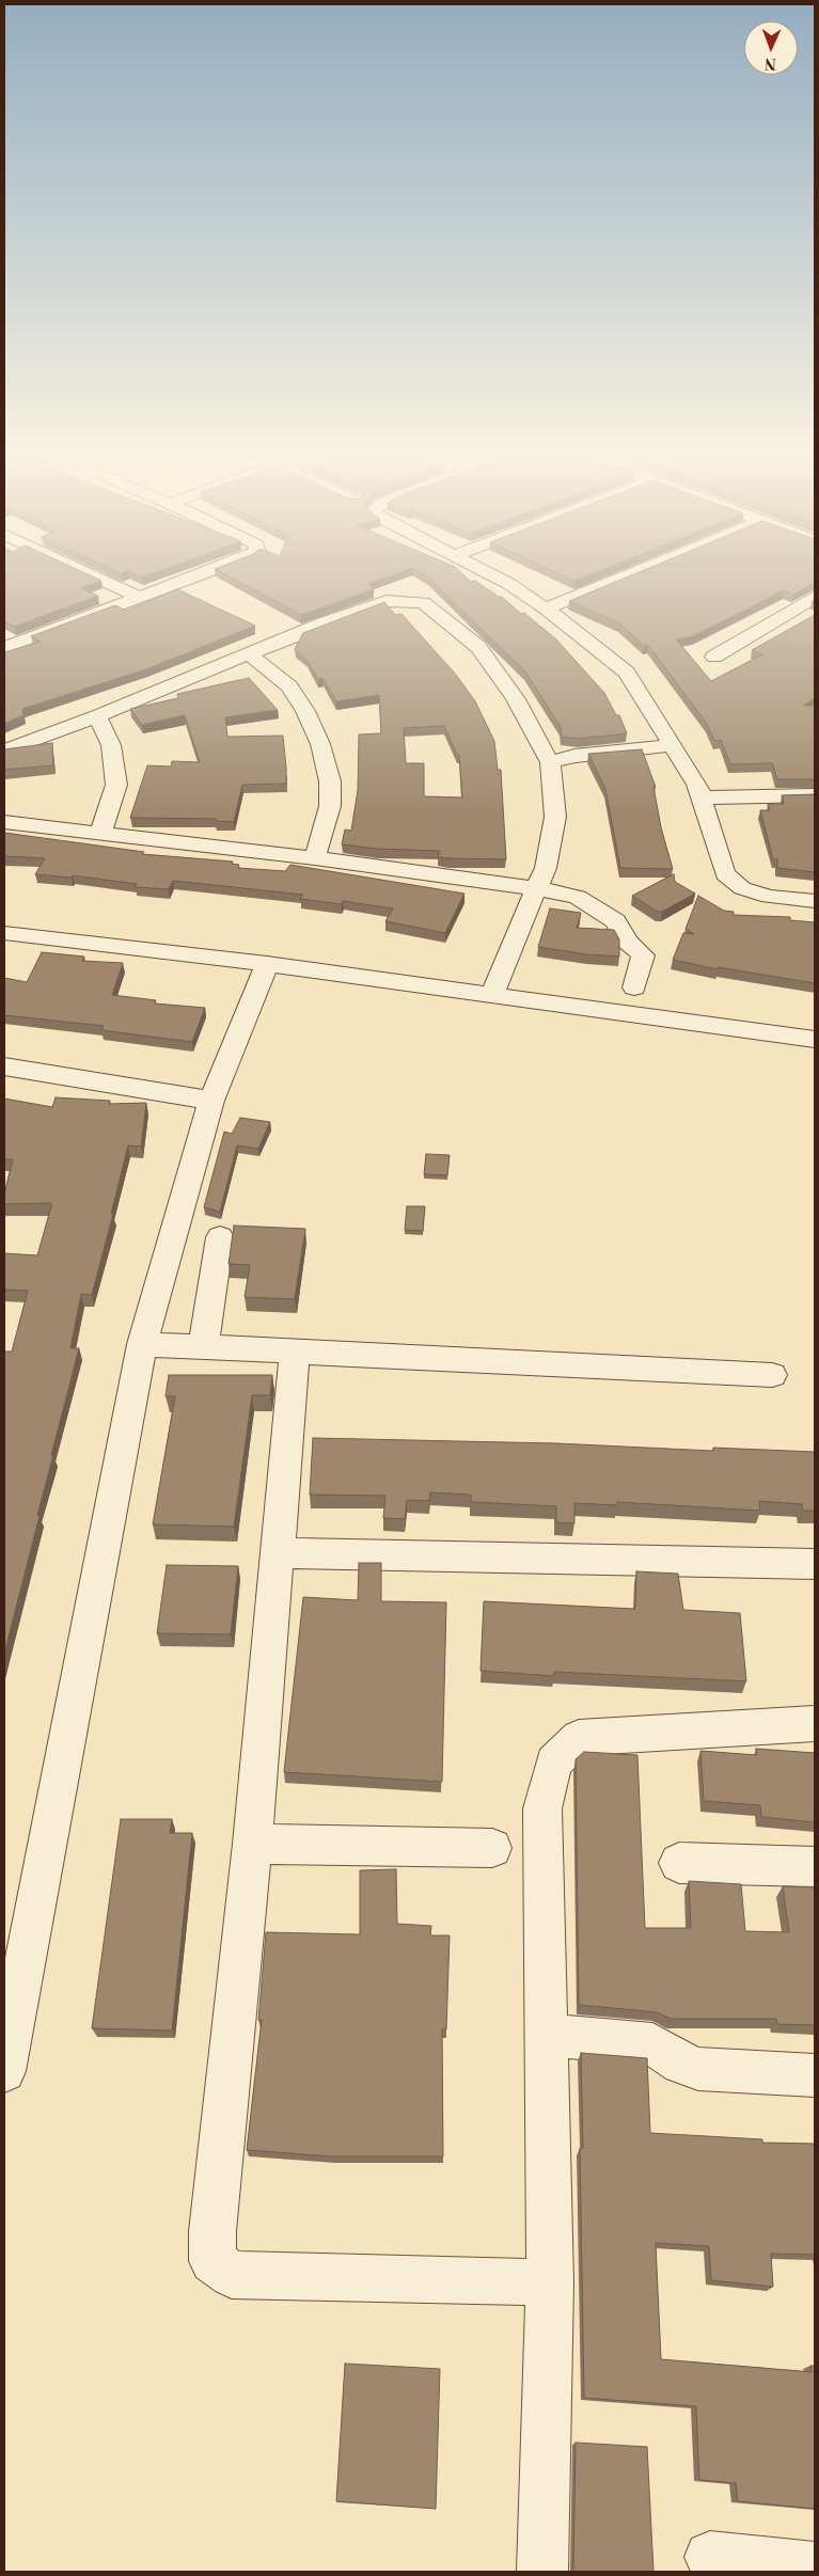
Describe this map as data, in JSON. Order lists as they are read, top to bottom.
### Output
{
  "north": "bottom"
}
